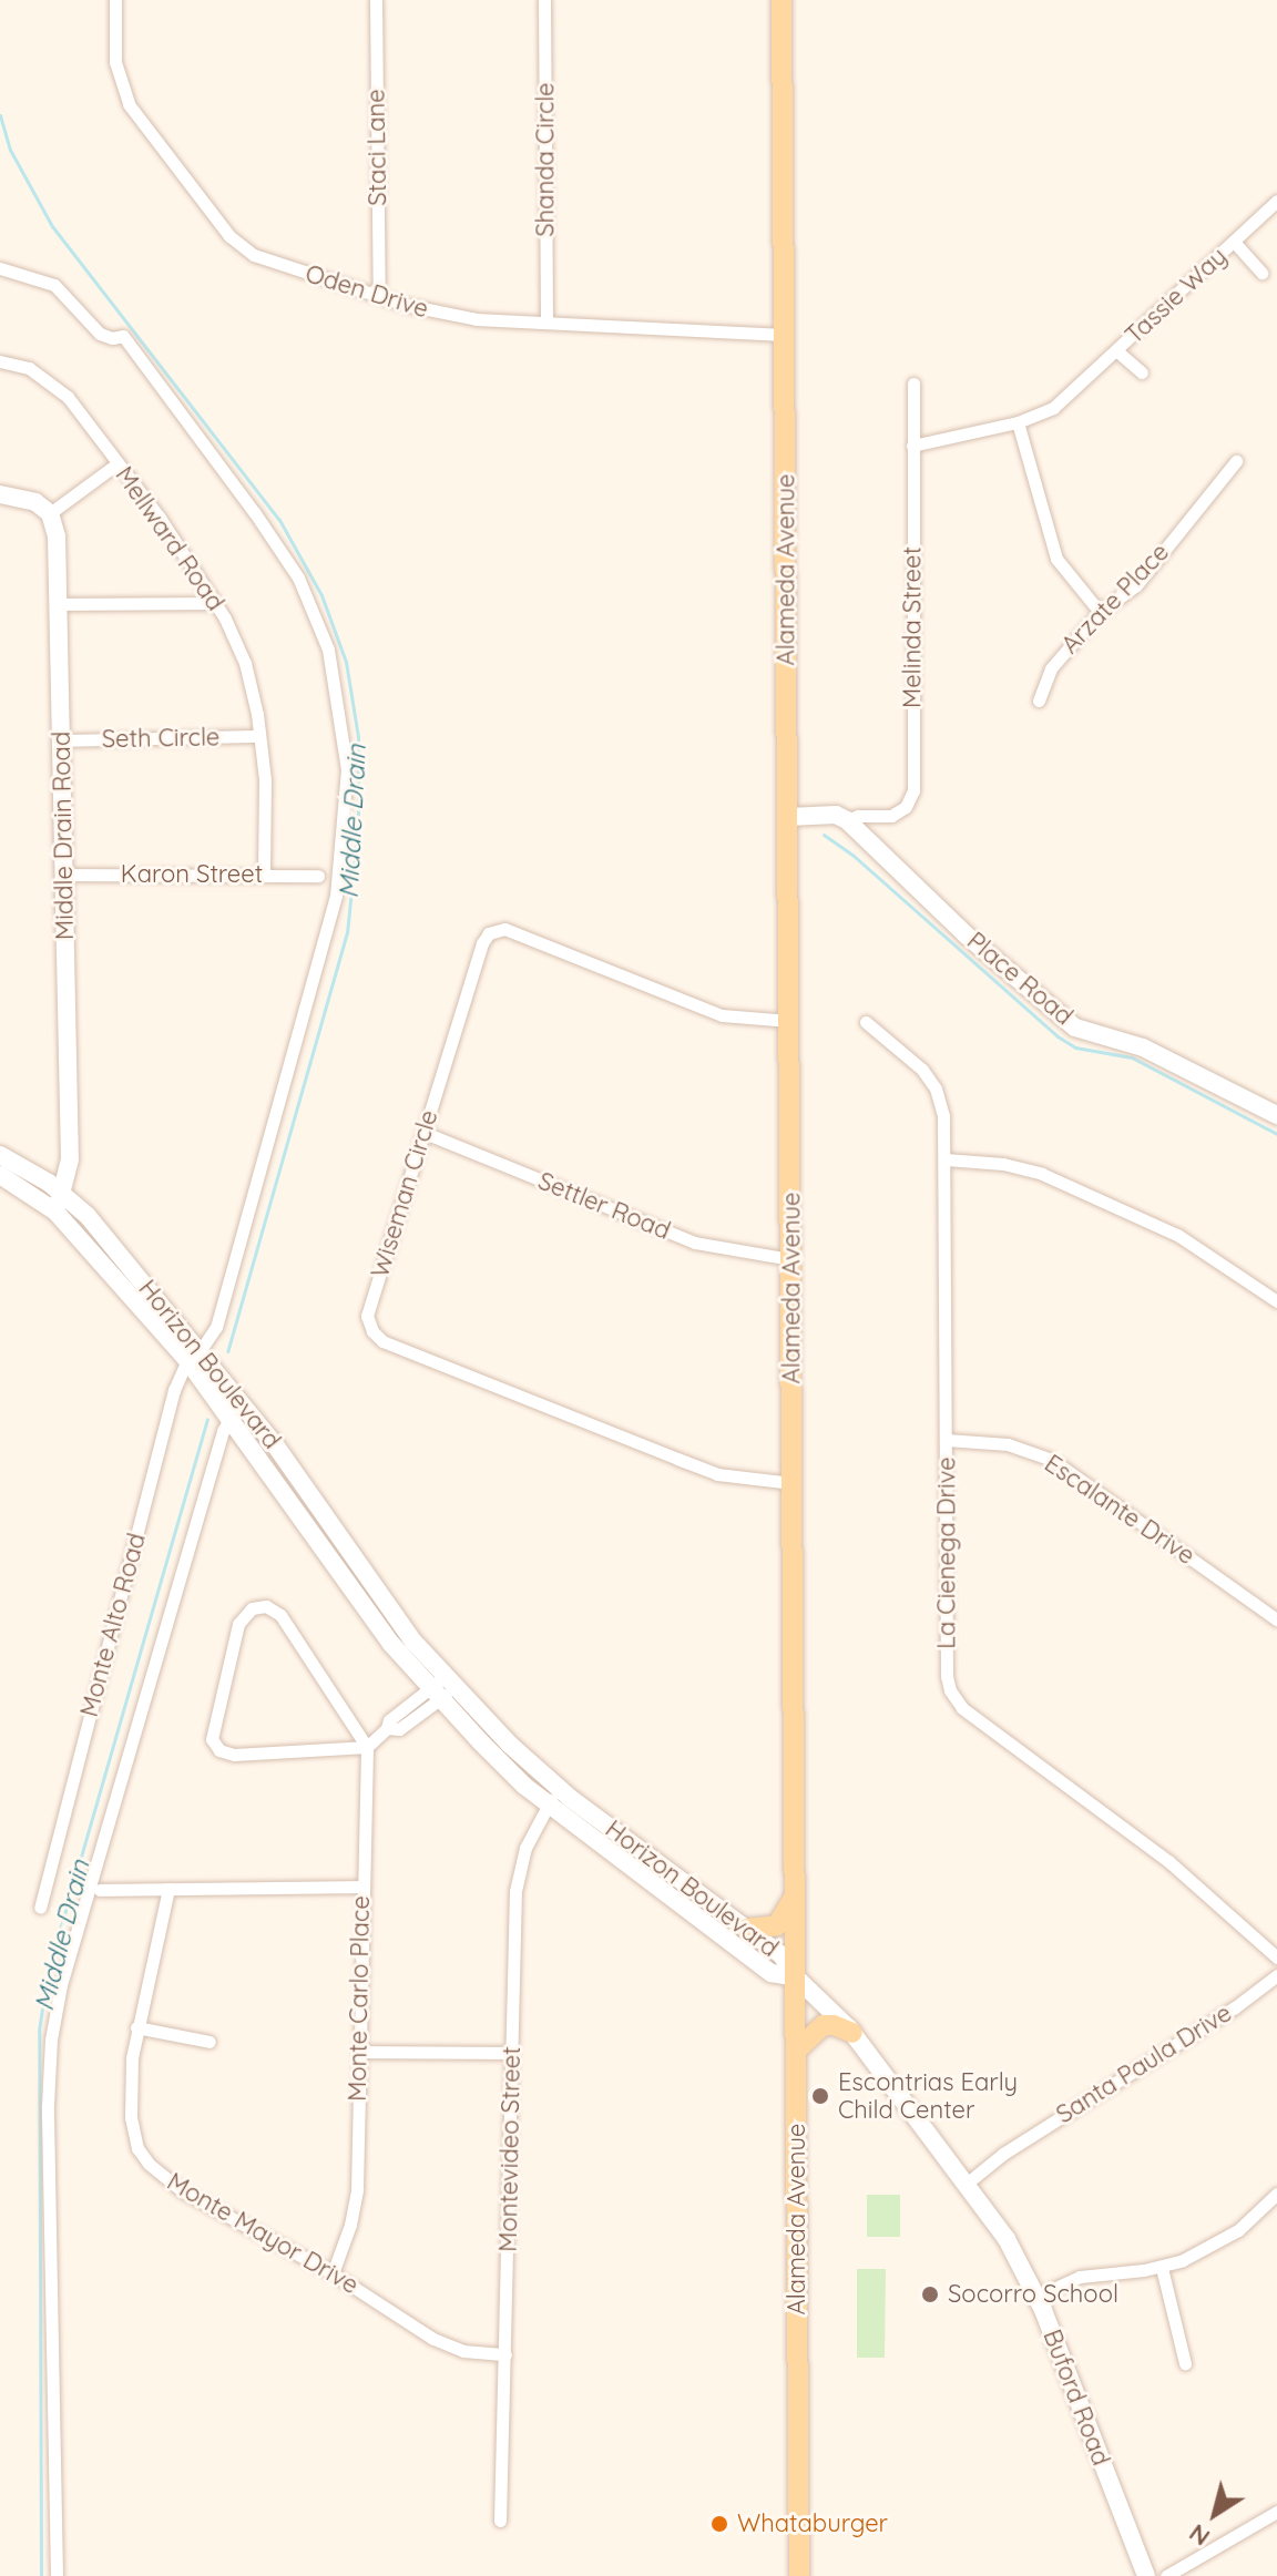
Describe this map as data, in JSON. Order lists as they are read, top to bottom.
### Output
{
  "streets": {
    "main road": ["Alameda Avenue"],
    "street": [
      "Staci Lane",
      "Shanda Circle",
      "Oden Drive",
      "Tassie Way",
      "Mellward Road",
      "Arzate Place",
      "Melinda Street",
      "Seth Circle",
      "Middle Drain Road",
      "Karon Street",
      "Place Road",
      "Wiseman Circle",
      "Settler Road",
      "Horizon Boulevard",
      "Escalante Drive",
      "La Cienega Drive",
      "Monte Alto Road",
      "Monte Carlo Place",
      "Santa Paula Drive",
      "Montevideo Street",
      "Monte Mayor Drive",
      "Buford Road"
    ]
  },
  "crossings": [
    ["Staci Lane", "Oden Drive"],
    ["Shanda Circle", "Oden Drive"],
    ["Oden Drive", "Alameda Avenue"],
    ["Tassie Way", "Melinda Street"],
    ["Mellward Road", "Seth Circle"],
    ["Mellward Road", "Karon Street"],
    ["Alameda Avenue", "Wiseman Circle"],
    ["Alameda Avenue", "Settler Road"],
    ["Alameda Avenue", "Horizon Boulevard"],
    ["Alameda Avenue", "Buford Road"],
    ["Melinda Street", "Place Road"],
    ["Seth Circle", "Middle Drain Road"],
    ["Middle Drain Road", "Karon Street"],
    ["Middle Drain Road", "Horizon Boulevard"],
    ["Wiseman Circle", "Settler Road"],
    ["Horizon Boulevard", "Monte Alto Road"],
    ["Horizon Boulevard", "Montevideo Street"],
    ["Horizon Boulevard", "Buford Road"],
    ["Escalante Drive", "La Cienega Drive"],
    ["Monte Carlo Place", "Monte Mayor Drive"],
    ["Santa Paula Drive", "Buford Road"],
    ["Montevideo Street", "Monte Mayor Drive"]
  ],
  "water": ["Middle Drain"],
  "places": ["Escontrias Early Child Center", "Socorro School", "Whataburger"],
  "north": "bottom left"
}
